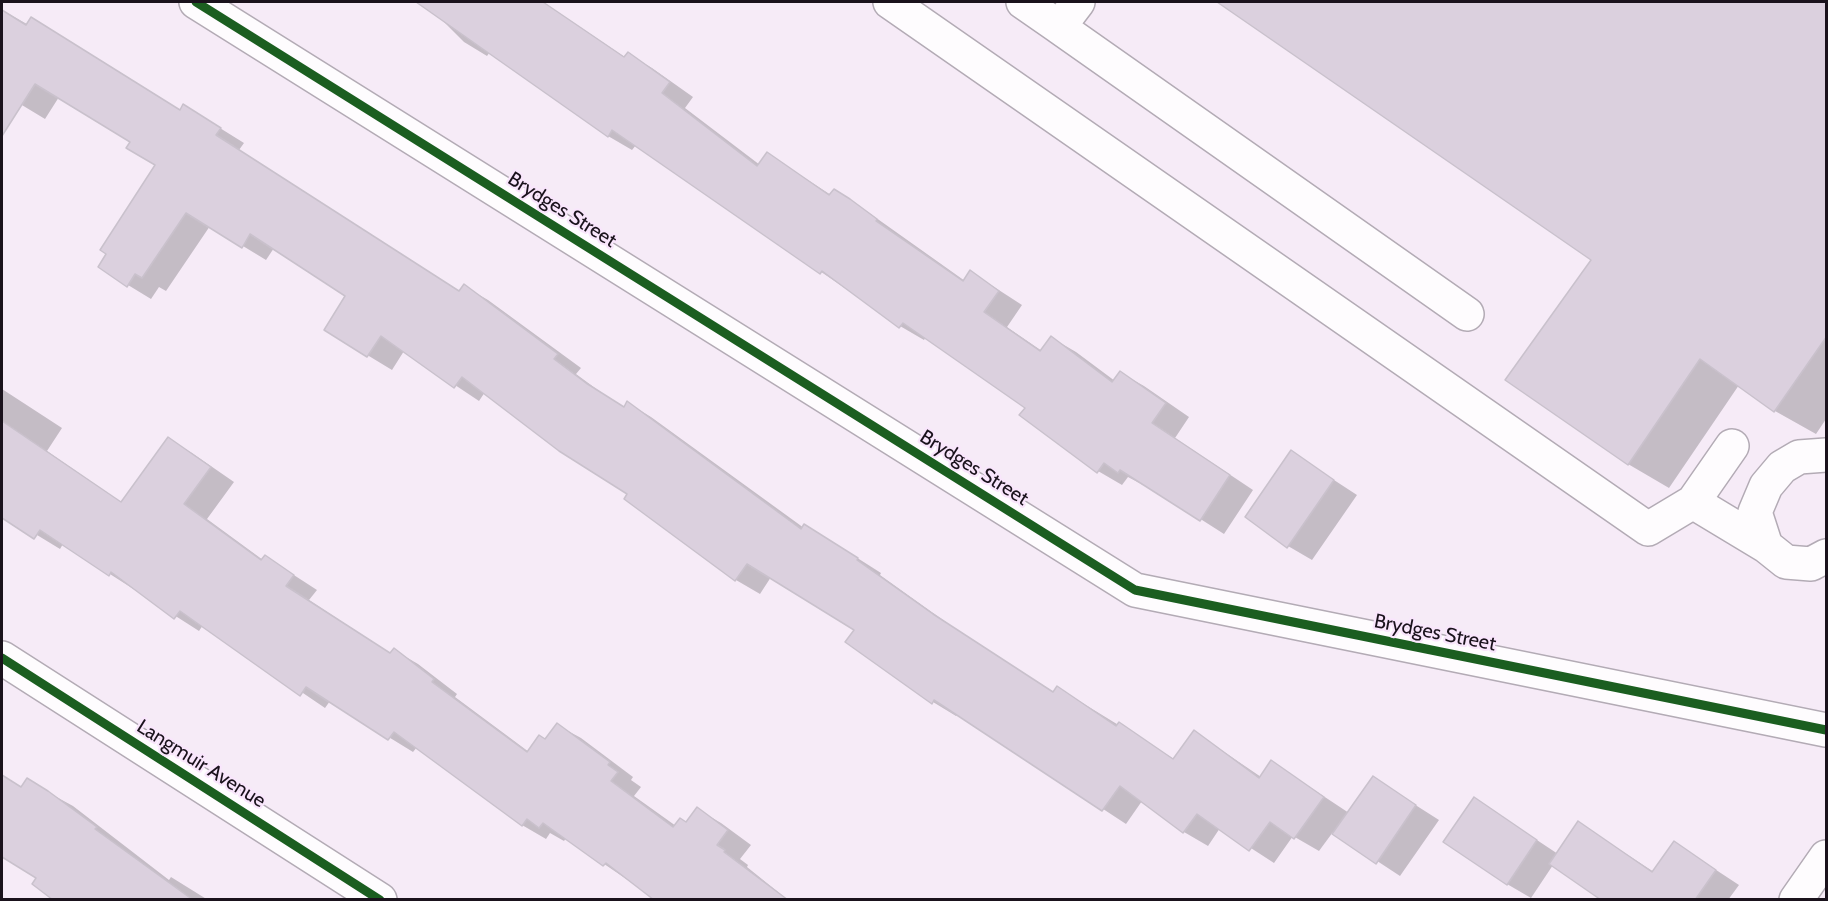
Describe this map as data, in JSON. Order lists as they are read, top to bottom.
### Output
{
  "streets": {
    "street": ["Brydges Street", "Langmuir Avenue"]
  }
}
